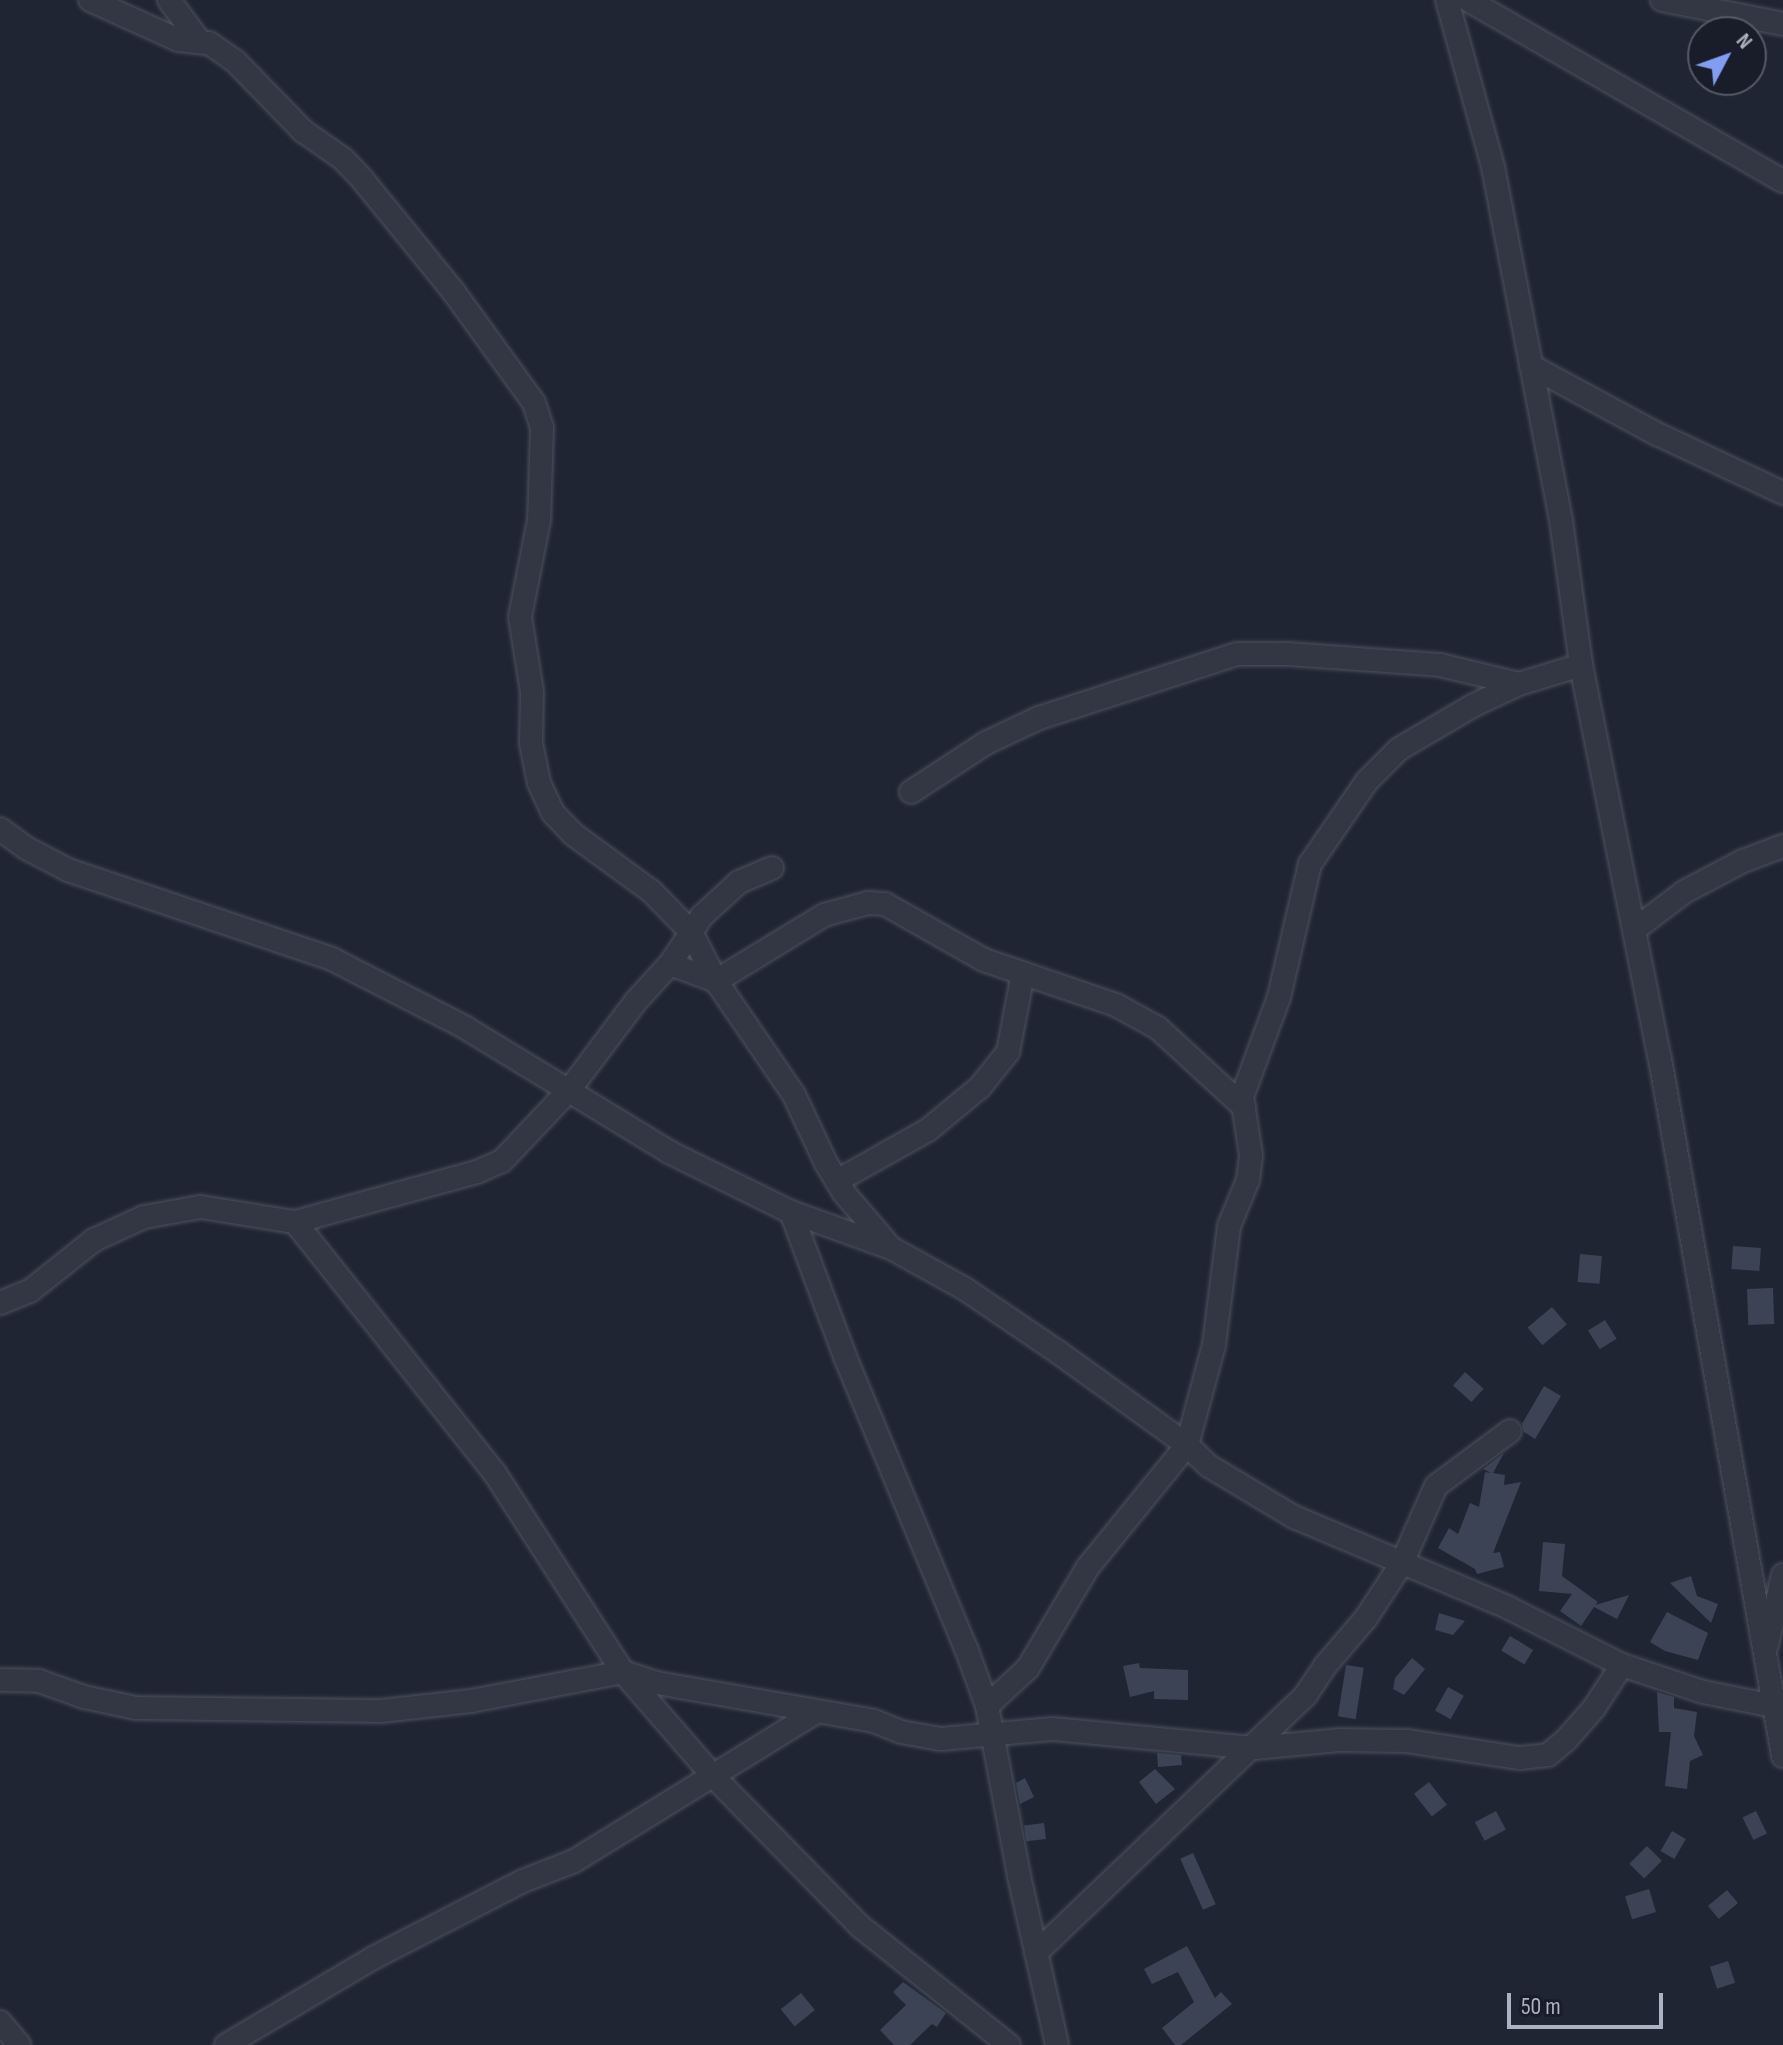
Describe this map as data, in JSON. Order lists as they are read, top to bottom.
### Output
{
  "scale_bar": "50 m",
  "north": "top right"
}
